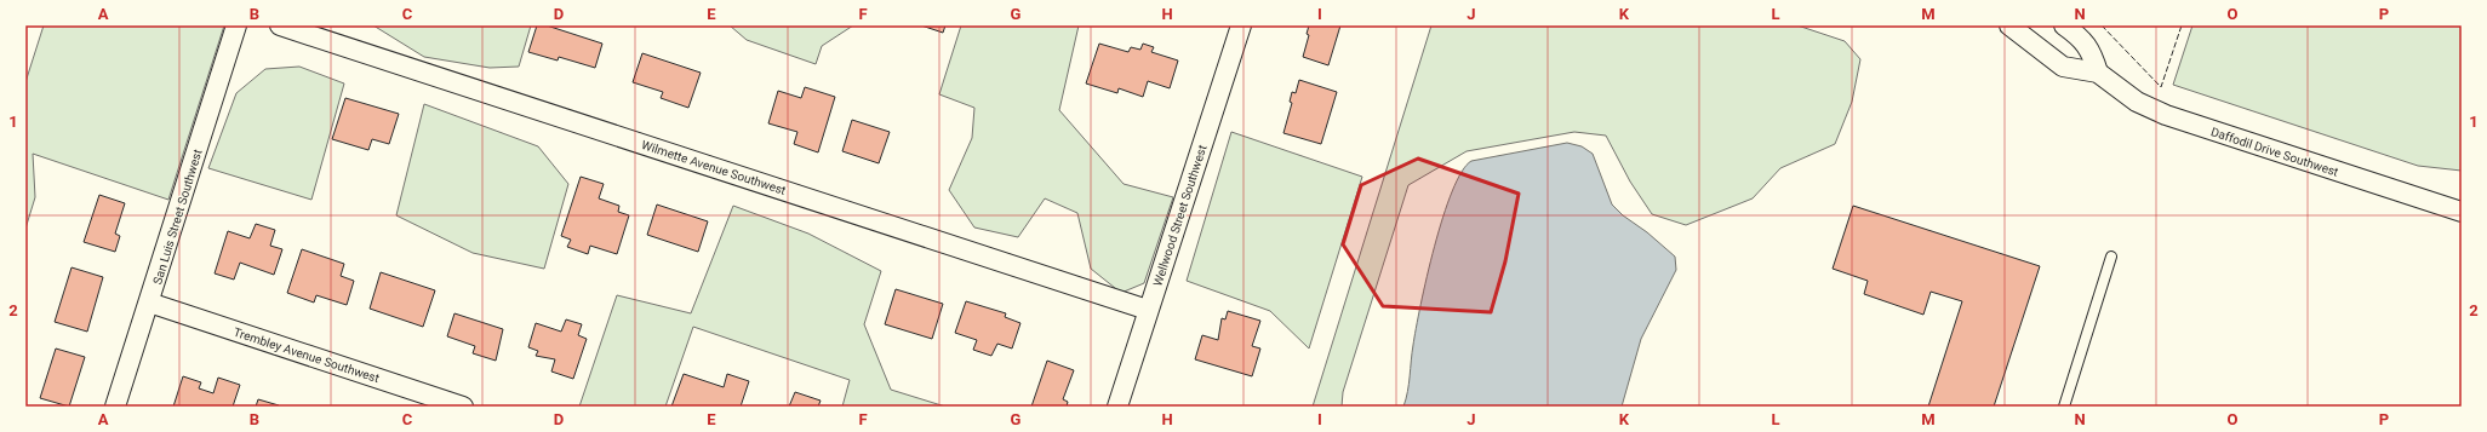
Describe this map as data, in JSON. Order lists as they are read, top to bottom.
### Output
{
  "streets": {
    "street": [
      "Daffodil Drive Southwest",
      "Wilmette Avenue Southwest",
      "Wellwood Street Southwest",
      "San Luis Street Southwest",
      "Trembley Avenue Southwest"
    ]
  },
  "crossings": [
    ["Wilmette Avenue Southwest", "Wellwood Street Southwest"],
    ["San Luis Street Southwest", "Trembley Avenue Southwest"]
  ],
  "grid": {
    "columns": [
      "A",
      "B",
      "C",
      "D",
      "E",
      "F",
      "G",
      "H",
      "I",
      "J",
      "K",
      "L",
      "M",
      "N",
      "O",
      "P"
    ],
    "rows": ["1", "2"]
  }
}
